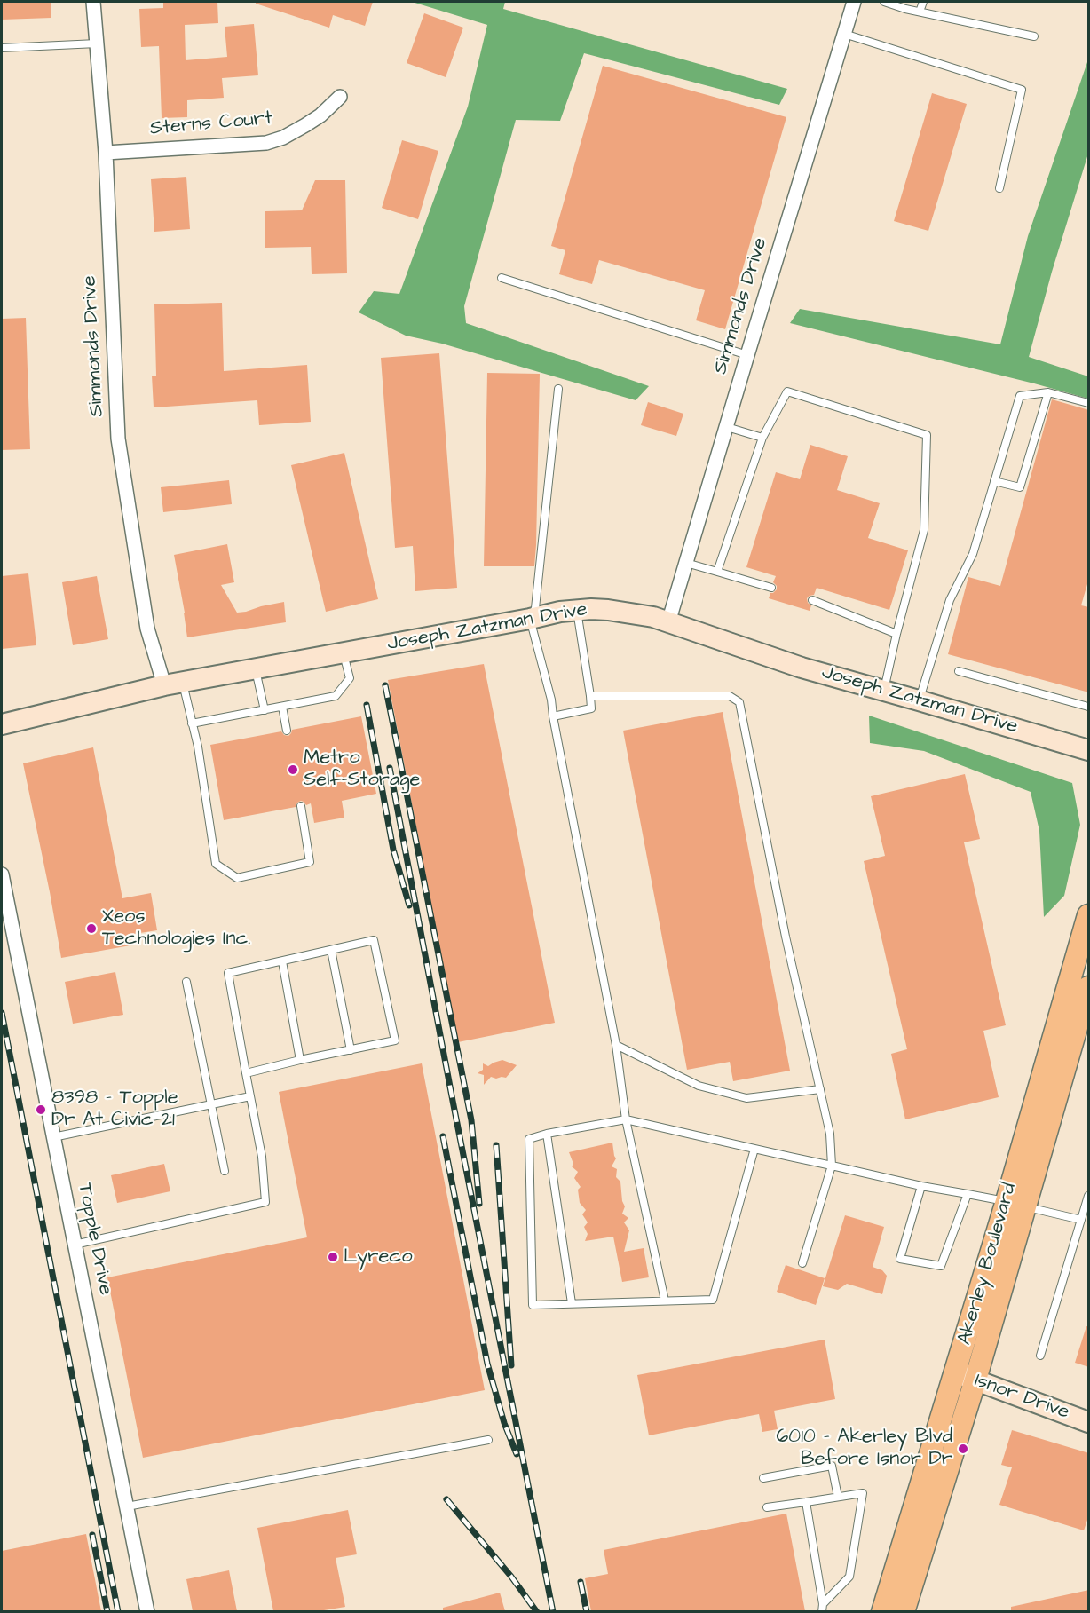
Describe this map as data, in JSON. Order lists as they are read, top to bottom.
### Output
{
  "streets": {
    "main road": ["Akerley Boulevard"],
    "street": [
      "Sterns Court",
      "Simmonds Drive",
      "Joseph Zatzman Drive",
      "Topple Drive",
      "Isnor Drive"
    ]
  },
  "crossings": [
    ["Sterns Court", "Simmonds Drive"],
    ["Simmonds Drive", "Joseph Zatzman Drive"],
    ["Akerley Boulevard", "Isnor Drive"]
  ],
  "places": [
    "Metro Self-Storage",
    "Xeos Technologies Inc.",
    "8398 - Topple Dr At Civic 21",
    "Lyreco",
    "6010 - Akerley Blvd Before Isnor Dr"
  ]
}
